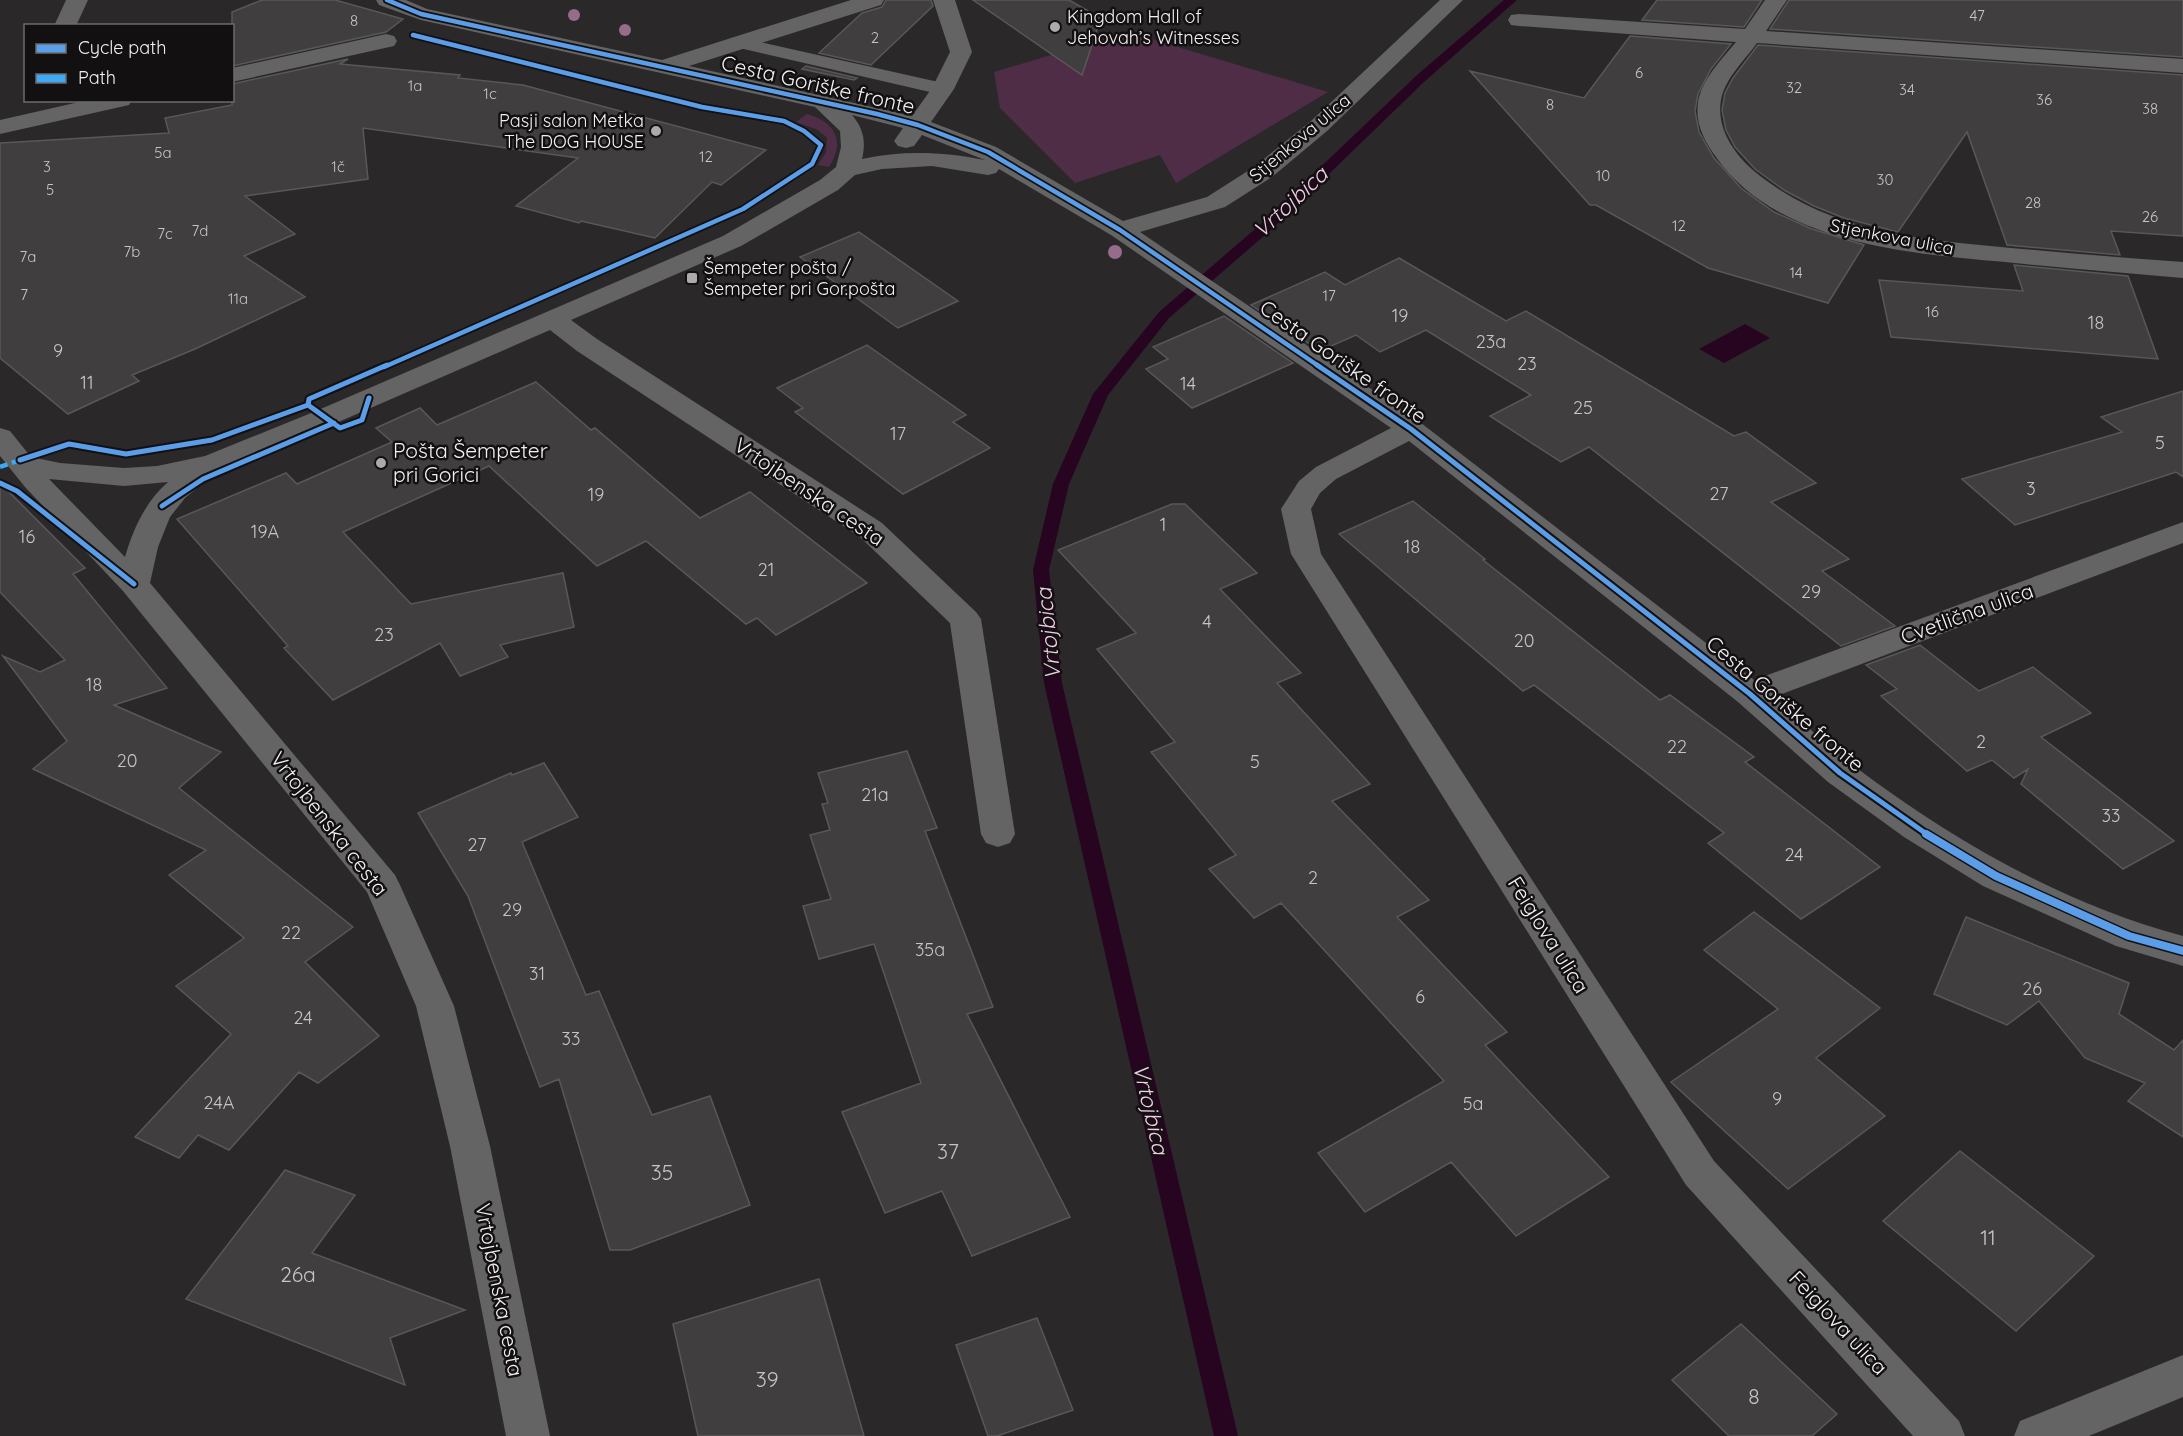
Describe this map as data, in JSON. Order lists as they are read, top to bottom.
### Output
{
  "streets": {
    "street": [
      "Cesta Goriške fronte",
      "Stjenkova ulica",
      "Vrtojbenska cesta",
      "Cvetlična ulica",
      "Feiglova ulica"
    ]
  },
  "crossings": [
    ["Cesta Goriške fronte", "Stjenkova ulica"],
    ["Cesta Goriške fronte", "Cvetlična ulica"],
    ["Cesta Goriške fronte", "Feiglova ulica"]
  ],
  "water": ["Vrtojbica"],
  "places": {
    "other": ["Kingdom Hall of Jehovah’s Witnesses", "Pasji salon Metka The DOG HOUSE", "Pošta Šempeter pri Gorici"],
    "transit": ["Šempeter pošta / Šempeter pri Gor.pošta"]
  },
  "house_numbers": [
    "47",
    "8",
    "2",
    "6",
    "1a",
    "32",
    "34",
    "1c",
    "36",
    "8",
    "38",
    "5a",
    "12",
    "3",
    "1č",
    "10",
    "30",
    "5",
    "28",
    "26",
    "12",
    "7d",
    "7c",
    "7b",
    "7a",
    "14",
    "7",
    "17",
    "11a",
    "16",
    "19",
    "18",
    "23a",
    "9",
    "23",
    "11",
    "14",
    "25",
    "17",
    "5",
    "3",
    "27",
    "19",
    "1",
    "19A",
    "16",
    "18",
    "21",
    "29",
    "4",
    "23",
    "20",
    "18",
    "2",
    "22",
    "20",
    "5",
    "21a",
    "33",
    "27",
    "24",
    "2",
    "29",
    "22",
    "35a",
    "31",
    "26",
    "6",
    "24",
    "33",
    "9",
    "24A",
    "5a",
    "37",
    "35",
    "11",
    "26a",
    "39",
    "8"
  ],
  "legend": ["Cycle path", "Path"]
}
